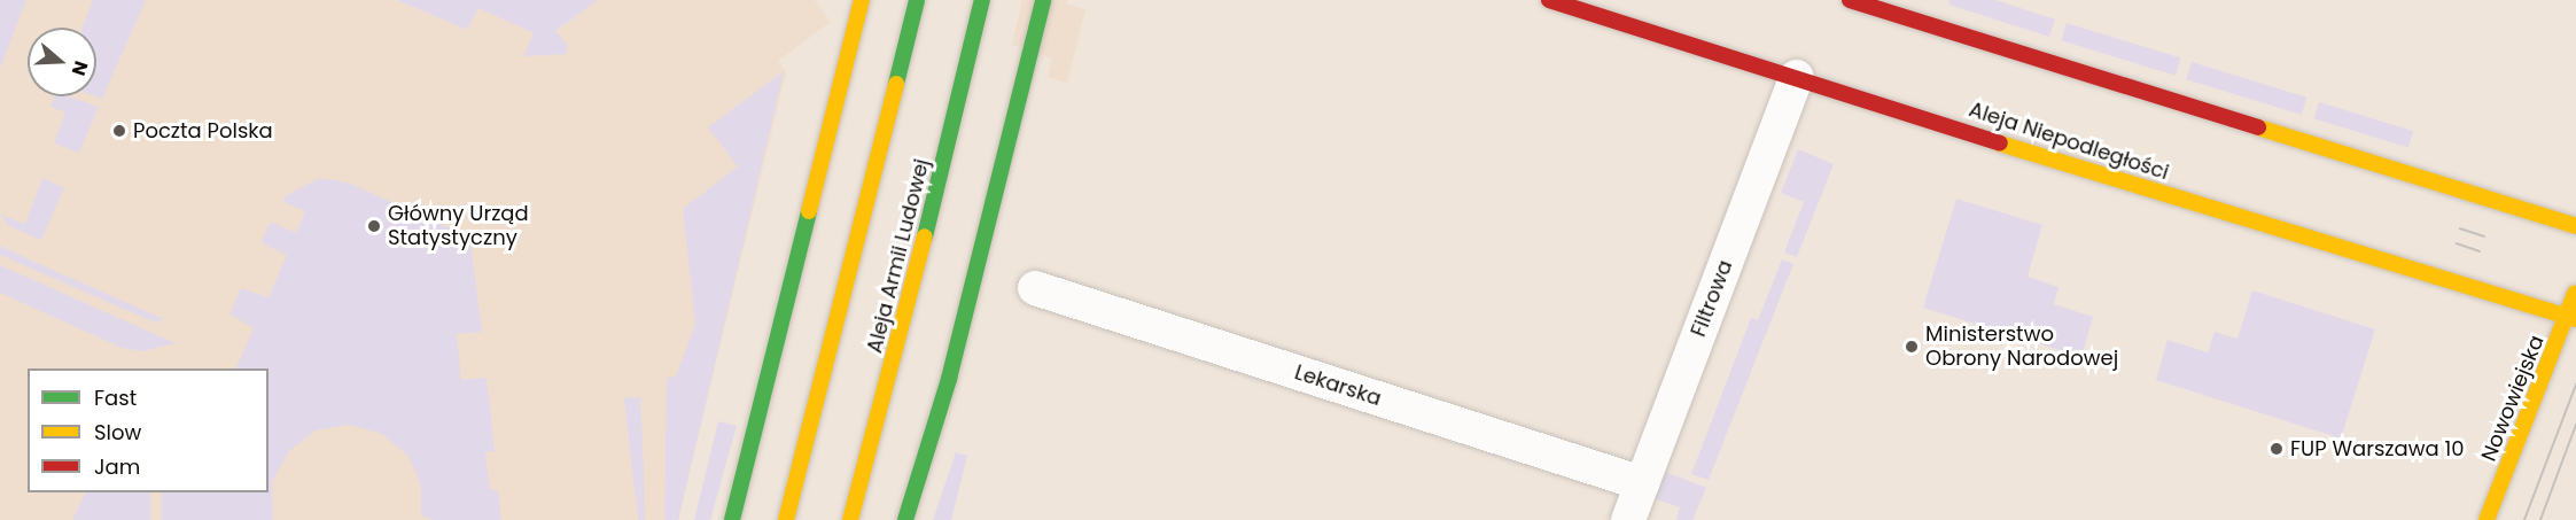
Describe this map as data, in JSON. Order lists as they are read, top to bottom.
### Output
{
  "streets": {
    "main road": ["Aleja Niepodległości", "Aleja Armii Ludowej", "Nowowiejska"],
    "street": ["Filtrowa", "Lekarska"]
  },
  "crossings": [
    ["Aleja Niepodległości", "Filtrowa"],
    ["Aleja Niepodległości", "Nowowiejska"],
    ["Filtrowa", "Lekarska"]
  ],
  "places": [
    "Poczta Polska",
    "Główny Urząd Statystyczny",
    "Ministerstwo Obrony Narodowej",
    "FUP Warszawa 10"
  ],
  "legend": ["Fast", "Slow", "Jam"],
  "north": "right"
}
